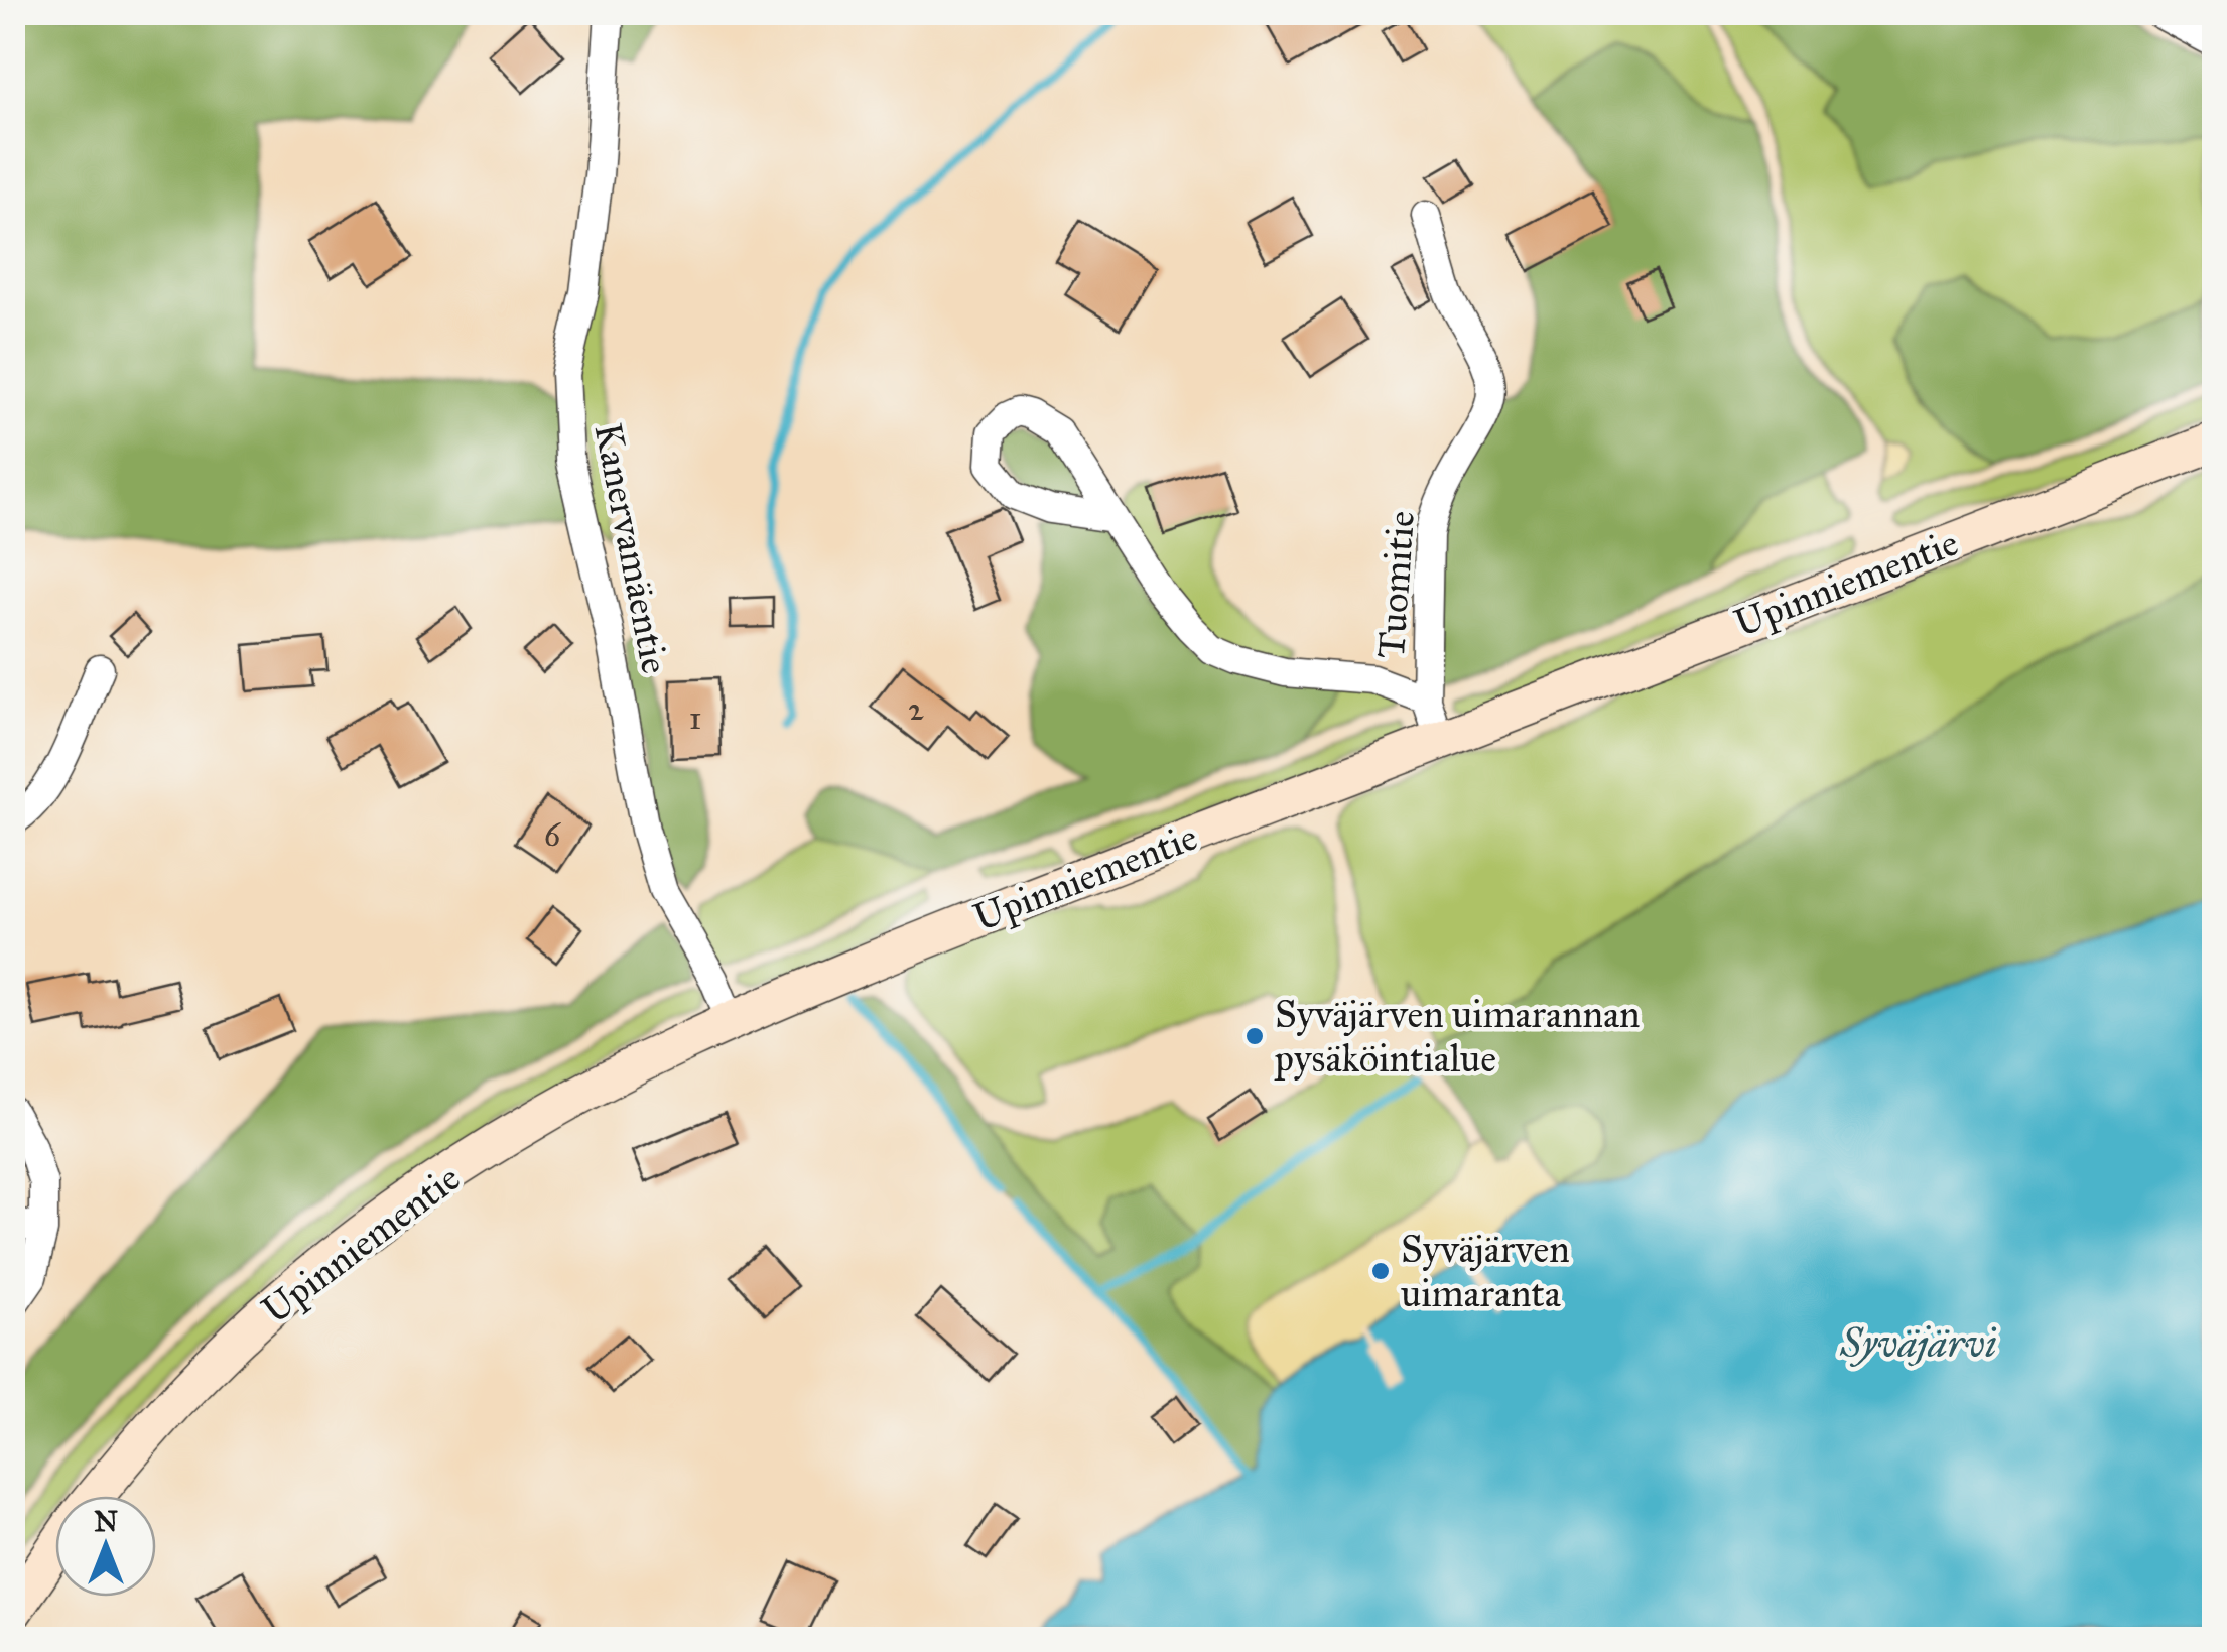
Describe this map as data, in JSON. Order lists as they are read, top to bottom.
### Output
{
  "streets": {
    "main road": ["Upinniementie"],
    "street": ["Kanervamäentie", "Tuomitie"]
  },
  "crossings": [
    ["Kanervamäentie", "Upinniementie"],
    ["Upinniementie", "Tuomitie"]
  ],
  "water": ["Syväjärvi"],
  "places": ["Syväjärven uimarannan pysäköintialue", "Syväjärven uimaranta"],
  "house_numbers": ["2", "1", "6"],
  "north": "top"
}
